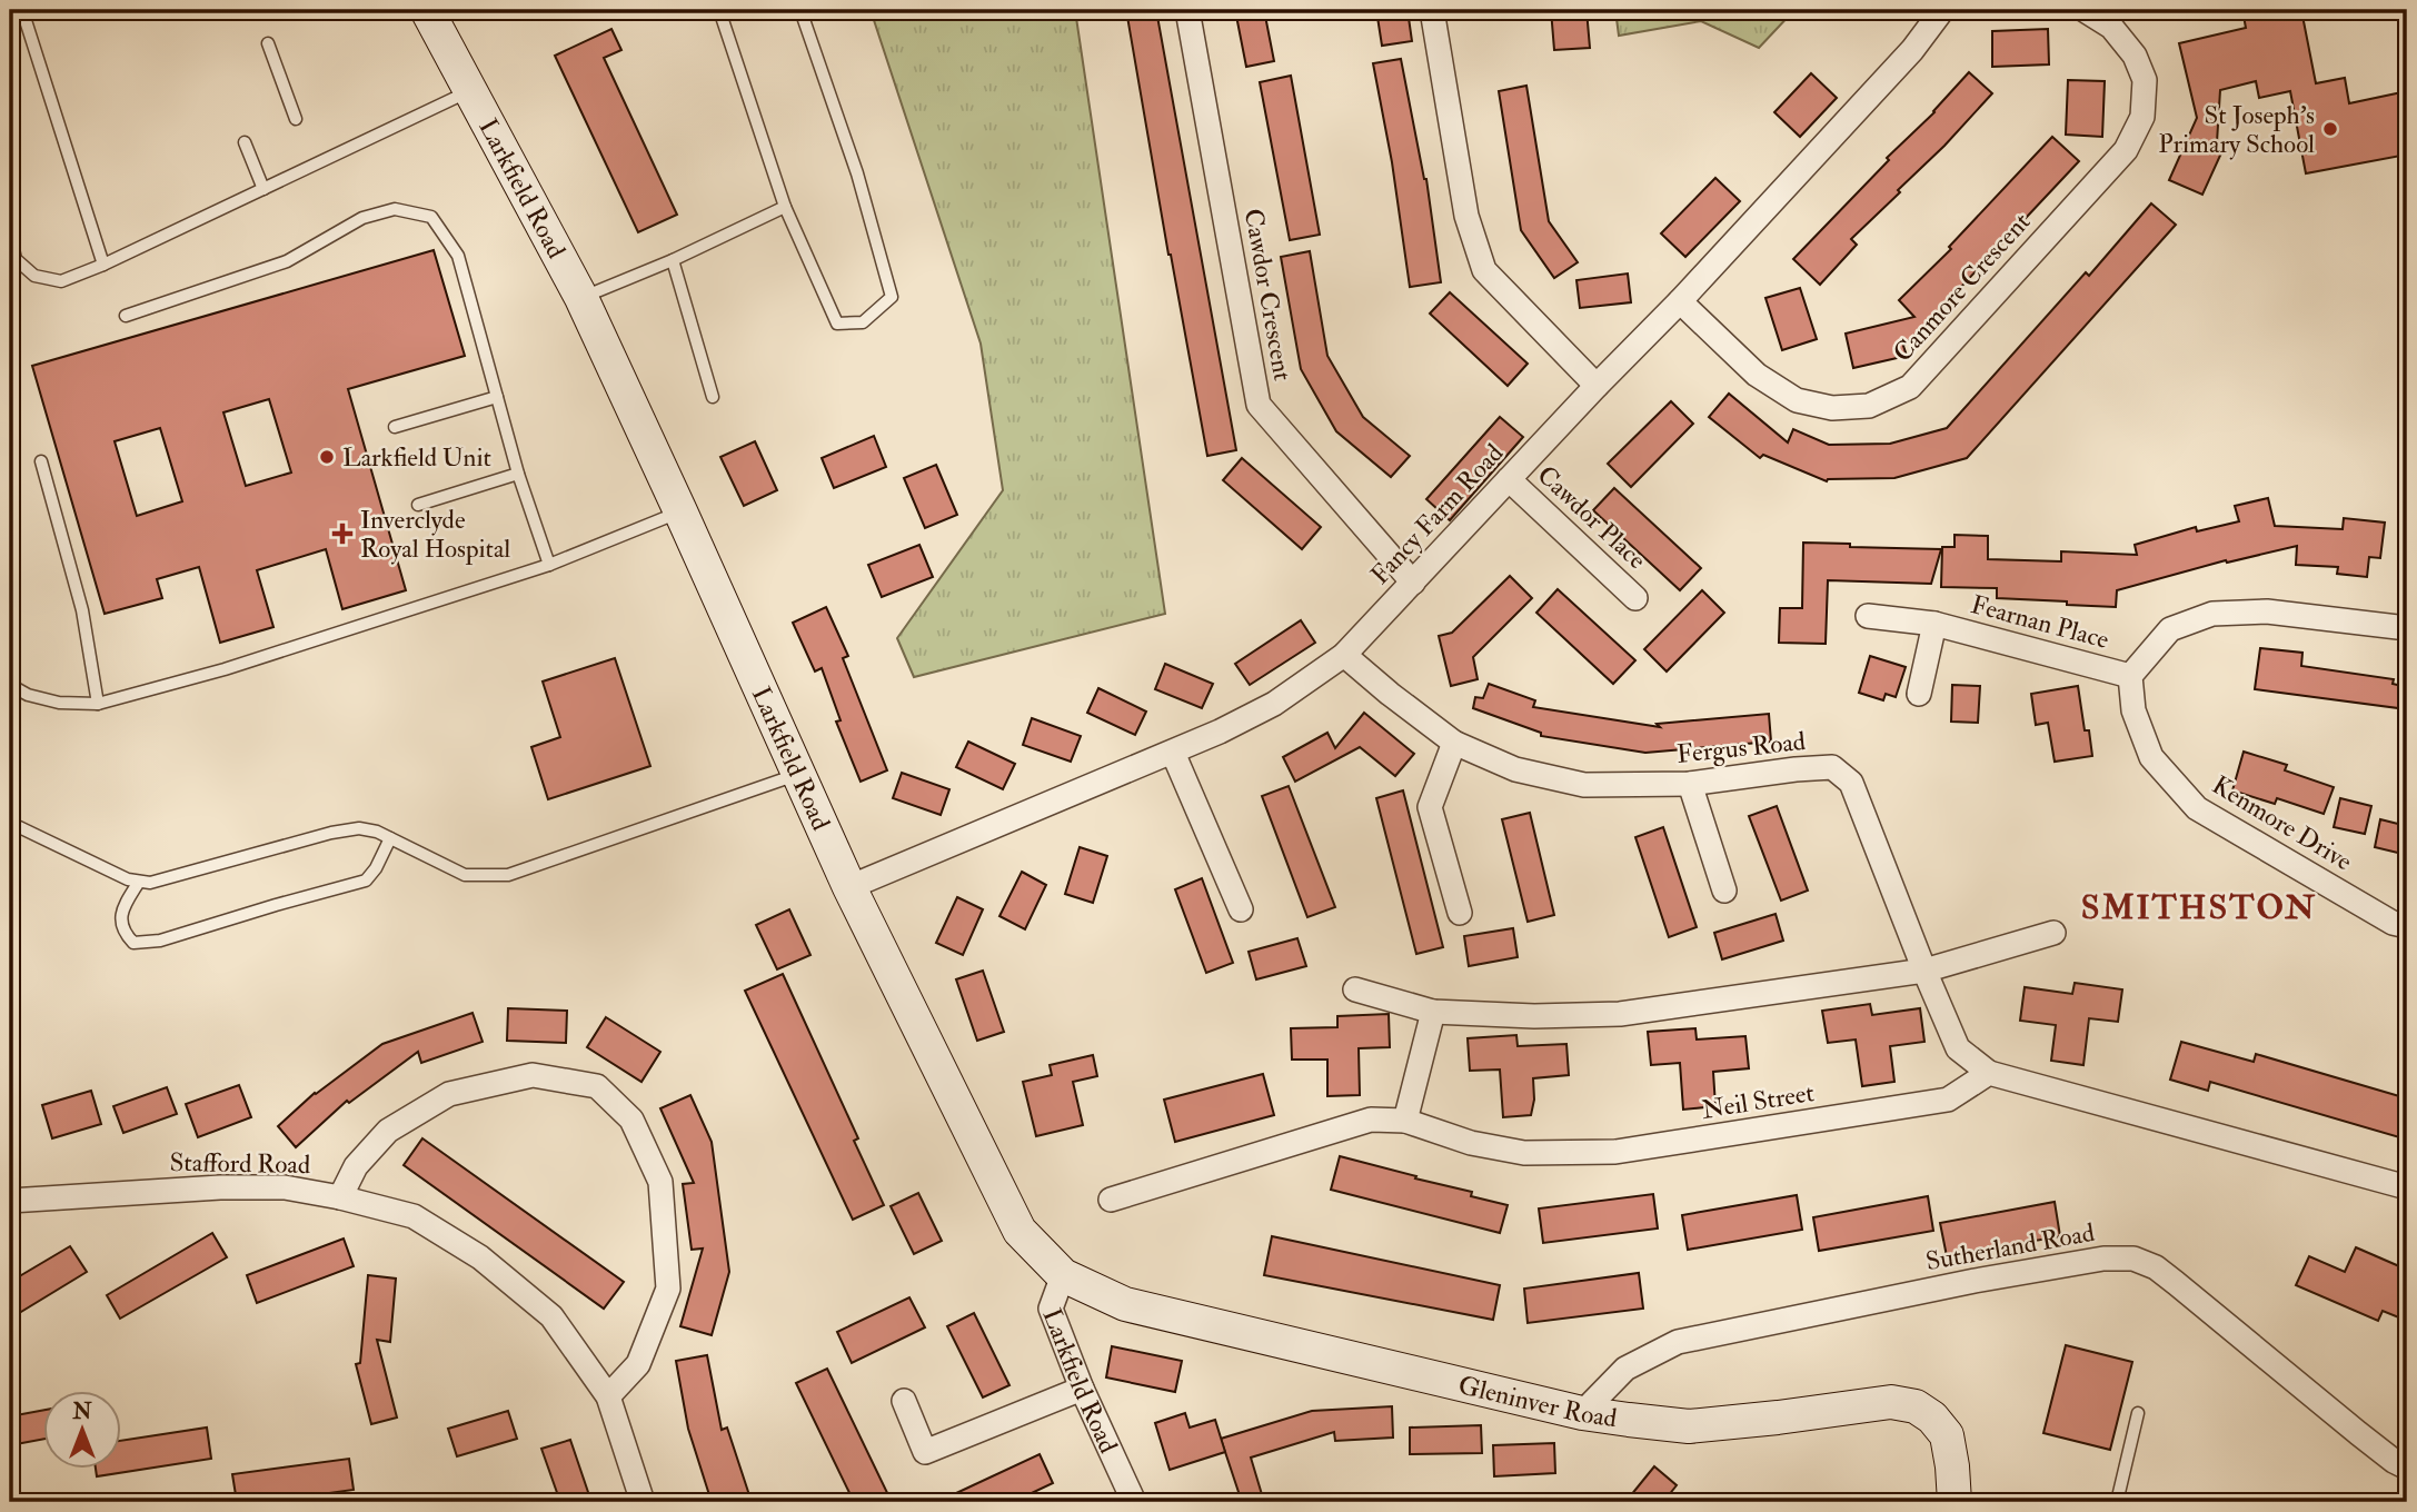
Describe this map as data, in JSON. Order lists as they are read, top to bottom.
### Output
{
  "streets": {
    "street": [
      "Larkfield Road",
      "Canmore Crescent",
      "Cawdor Crescent",
      "Fancy Farm Road",
      "Cawdor Place",
      "Fearnan Place",
      "Fergus Road",
      "Kenmore Drive",
      "Neil Street",
      "Stafford Road",
      "Sutherland Road",
      "Gleninver Road"
    ]
  },
  "crossings": [
    ["Larkfield Road", "Fancy Farm Road"],
    ["Larkfield Road", "Gleninver Road"],
    ["Canmore Crescent", "Fancy Farm Road"],
    ["Cawdor Crescent", "Fancy Farm Road"],
    ["Fancy Farm Road", "Cawdor Place"],
    ["Fancy Farm Road", "Fergus Road"],
    ["Fearnan Place", "Kenmore Drive"],
    ["Fergus Road", "Neil Street"],
    ["Sutherland Road", "Gleninver Road"]
  ],
  "districts": ["SMITHSTON"],
  "places": {
    "other": ["St Joseph's Primary School", "Larkfield Unit"],
    "health": ["Inverclyde Royal Hospital"]
  },
  "north": "top"
}
